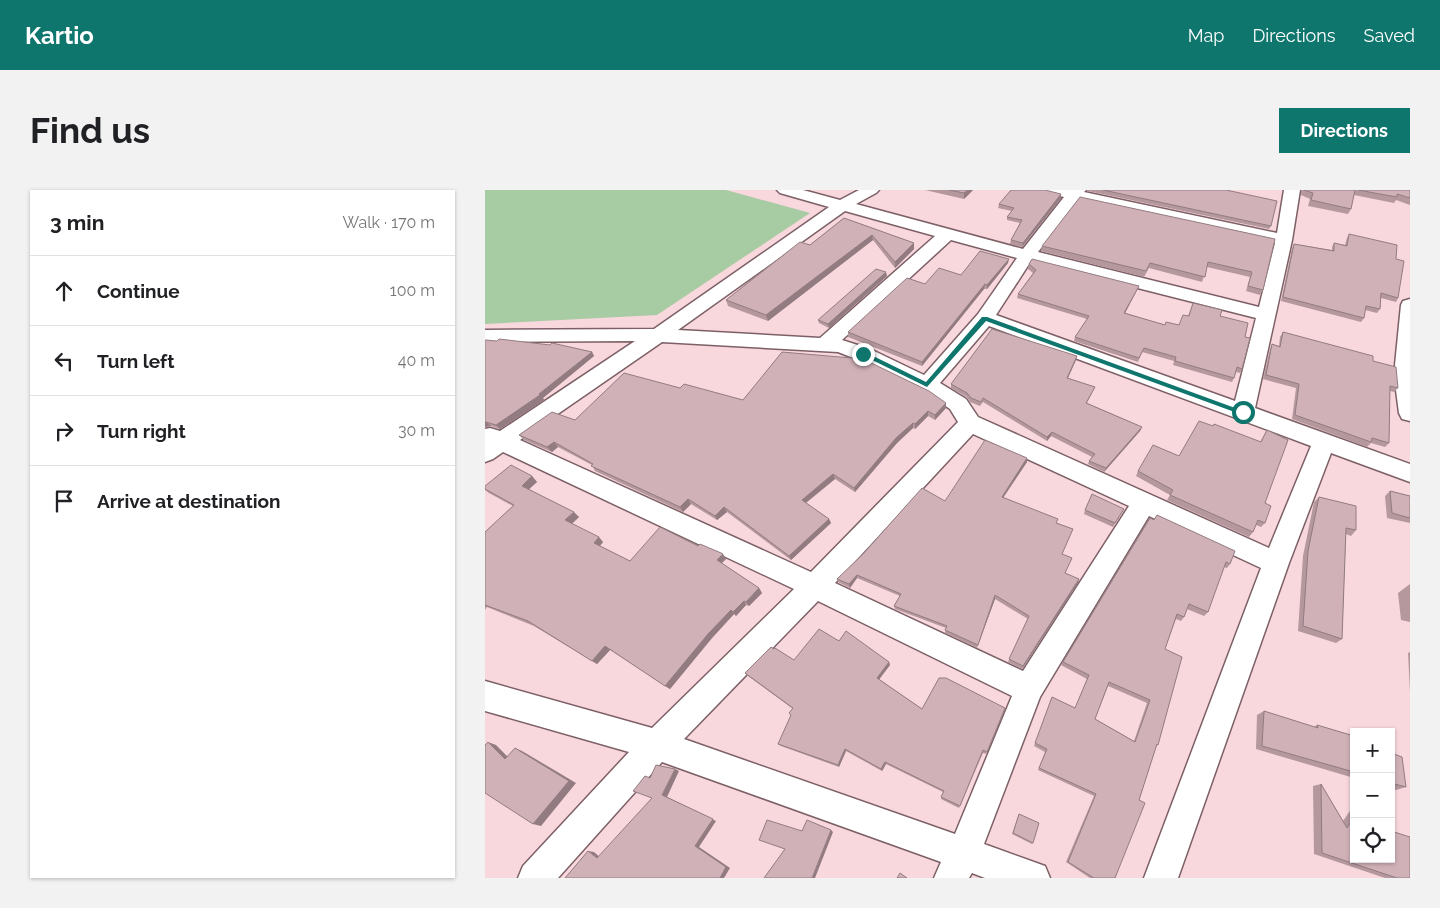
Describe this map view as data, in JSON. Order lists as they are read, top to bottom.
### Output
{
  "page": {
    "header": "Kartio",
    "nav": ["Map", "Directions", "Saved"],
    "buttons": "Directions",
    "title": "Find us",
    "heading": ["3 min", "Walk · 170 m"],
    "list": [
      ["Continue", "100 m"],
      ["Turn left", "40 m"],
      ["Turn right", "30 m"],
      "Arrive at destination"
    ],
    "map_buttons": ["+", "−"]
  }
}
